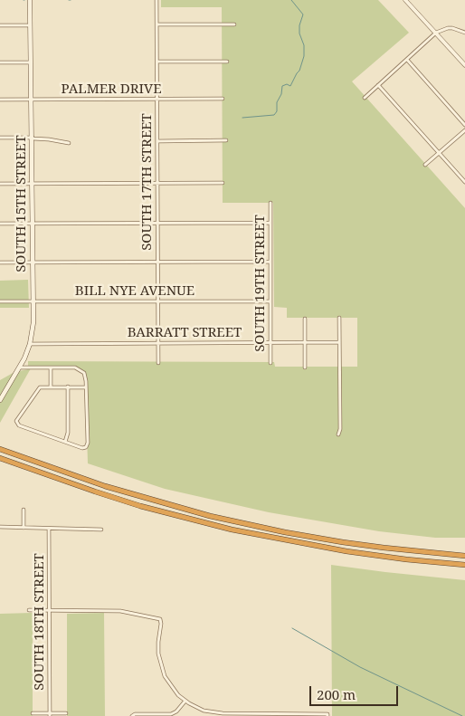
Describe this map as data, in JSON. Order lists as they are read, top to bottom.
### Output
{
  "streets": {
    "main road": ["SOUTH 15TH STREET"],
    "street": [
      "PALMER DRIVE",
      "SOUTH 17TH STREET",
      "SOUTH 19TH STREET",
      "BILL NYE AVENUE",
      "BARRATT STREET",
      "SOUTH 18TH STREET"
    ]
  },
  "crossings": [
    ["PALMER DRIVE", "SOUTH 17TH STREET"],
    ["PALMER DRIVE", "SOUTH 15TH STREET"],
    ["SOUTH 17TH STREET", "BILL NYE AVENUE"],
    ["SOUTH 17TH STREET", "BARRATT STREET"],
    ["SOUTH 15TH STREET", "BILL NYE AVENUE"],
    ["SOUTH 15TH STREET", "BARRATT STREET"],
    ["SOUTH 19TH STREET", "BILL NYE AVENUE"],
    ["SOUTH 19TH STREET", "BARRATT STREET"]
  ],
  "scale_bar": "200 m"
}
